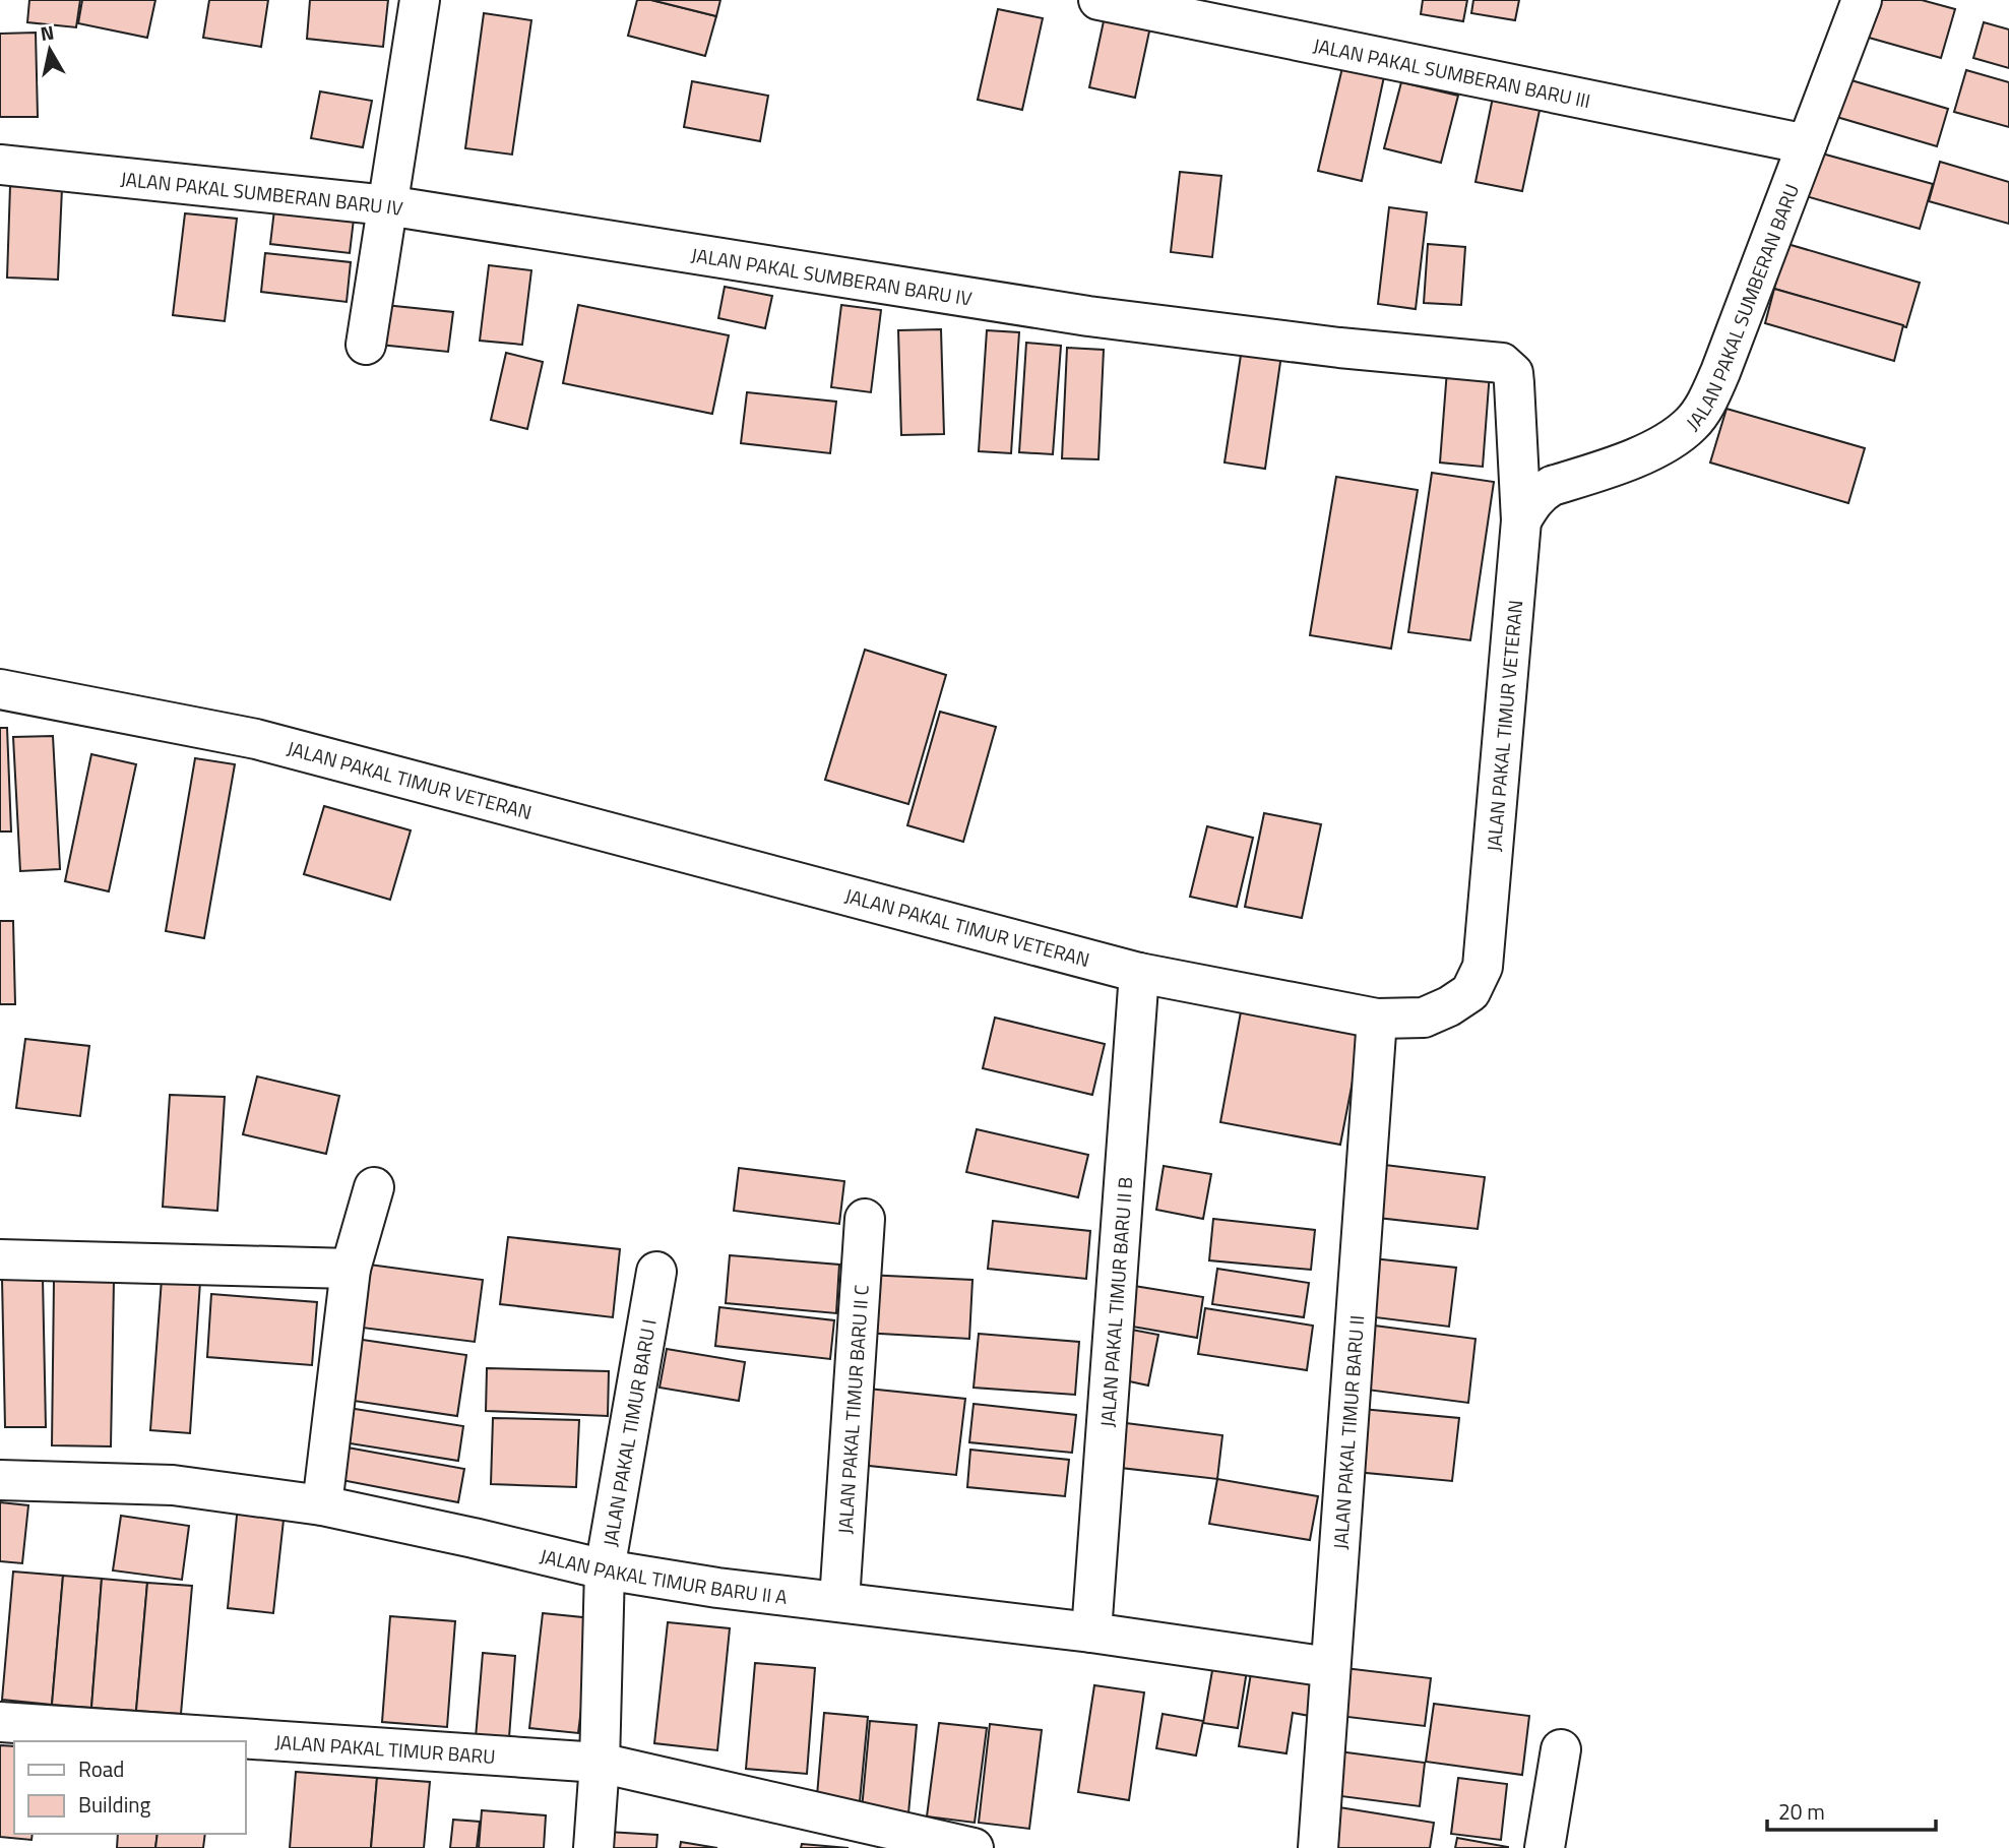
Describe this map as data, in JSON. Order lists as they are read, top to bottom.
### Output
{
  "streets": {
    "street": [
      "JALAN PAKAL SUMBERAN BARU III",
      "JALAN PAKAL SUMBERAN BARU IV",
      "JALAN PAKAL SUMBERAN BARU",
      "JALAN PAKAL TIMUR VETERAN",
      "JALAN PAKAL TIMUR BARU II B",
      "JALAN PAKAL TIMUR BARU II C",
      "JALAN PAKAL TIMUR BARU I",
      "JALAN PAKAL TIMUR BARU II",
      "JALAN PAKAL TIMUR BARU II A",
      "JALAN PAKAL TIMUR BARU"
    ]
  },
  "crossings": [
    ["JALAN PAKAL SUMBERAN BARU III", "JALAN PAKAL SUMBERAN BARU"],
    ["JALAN PAKAL SUMBERAN BARU IV", "JALAN PAKAL SUMBERAN BARU"],
    ["JALAN PAKAL SUMBERAN BARU IV", "JALAN PAKAL TIMUR VETERAN"],
    ["JALAN PAKAL SUMBERAN BARU", "JALAN PAKAL TIMUR VETERAN"],
    ["JALAN PAKAL TIMUR VETERAN", "JALAN PAKAL TIMUR BARU II B"],
    ["JALAN PAKAL TIMUR VETERAN", "JALAN PAKAL TIMUR BARU II"],
    ["JALAN PAKAL TIMUR BARU II B", "JALAN PAKAL TIMUR BARU II A"],
    ["JALAN PAKAL TIMUR BARU II C", "JALAN PAKAL TIMUR BARU II A"],
    ["JALAN PAKAL TIMUR BARU I", "JALAN PAKAL TIMUR BARU II A"],
    ["JALAN PAKAL TIMUR BARU I", "JALAN PAKAL TIMUR BARU"],
    ["JALAN PAKAL TIMUR BARU II", "JALAN PAKAL TIMUR BARU II A"]
  ],
  "legend": ["Road", "Building"],
  "scale_bar": "20 m",
  "north": "top"
}
